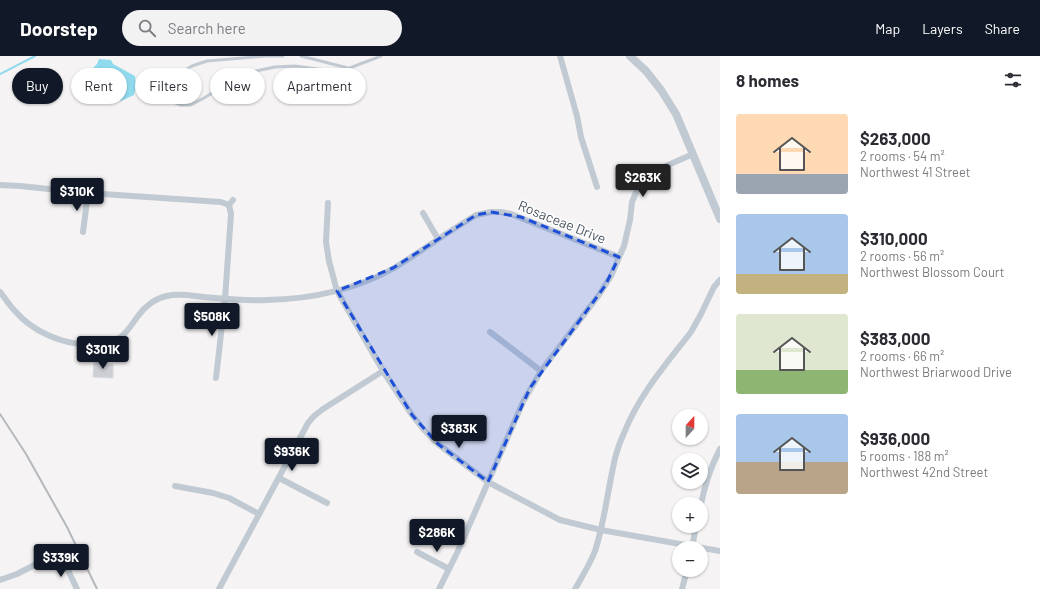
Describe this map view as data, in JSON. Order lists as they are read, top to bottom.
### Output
{
  "streets": {
    "street": ["Rosaceae Drive"]
  },
  "north": "top",
  "page": {
    "header": "Doorstep",
    "search": "Search here",
    "nav": ["Map", "Layers", "Share"],
    "heading": "8 homes",
    "chip": [
      "Buy",
      "Rent",
      "Filters",
      "New",
      "Apartment"
    ],
    "list": [
      {
        "name": "$263,000",
        "note": "2 rooms · 54 m² · Northwest 41 Street"
      },
      {
        "name": "$310,000",
        "note": "2 rooms · 56 m² · Northwest Blossom Court"
      },
      {
        "name": "$383,000",
        "note": "2 rooms · 66 m² · Northwest Briarwood Drive"
      },
      {
        "name": "$936,000",
        "note": "5 rooms · 188 m² · Northwest 42nd Street"
      }
    ],
    "price": [
      "$263K",
      "$310K",
      "$508K",
      "$301K",
      "$383K",
      "$936K",
      "$286K",
      "$339K"
    ],
    "map_buttons": ["+", "−"]
  }
}
